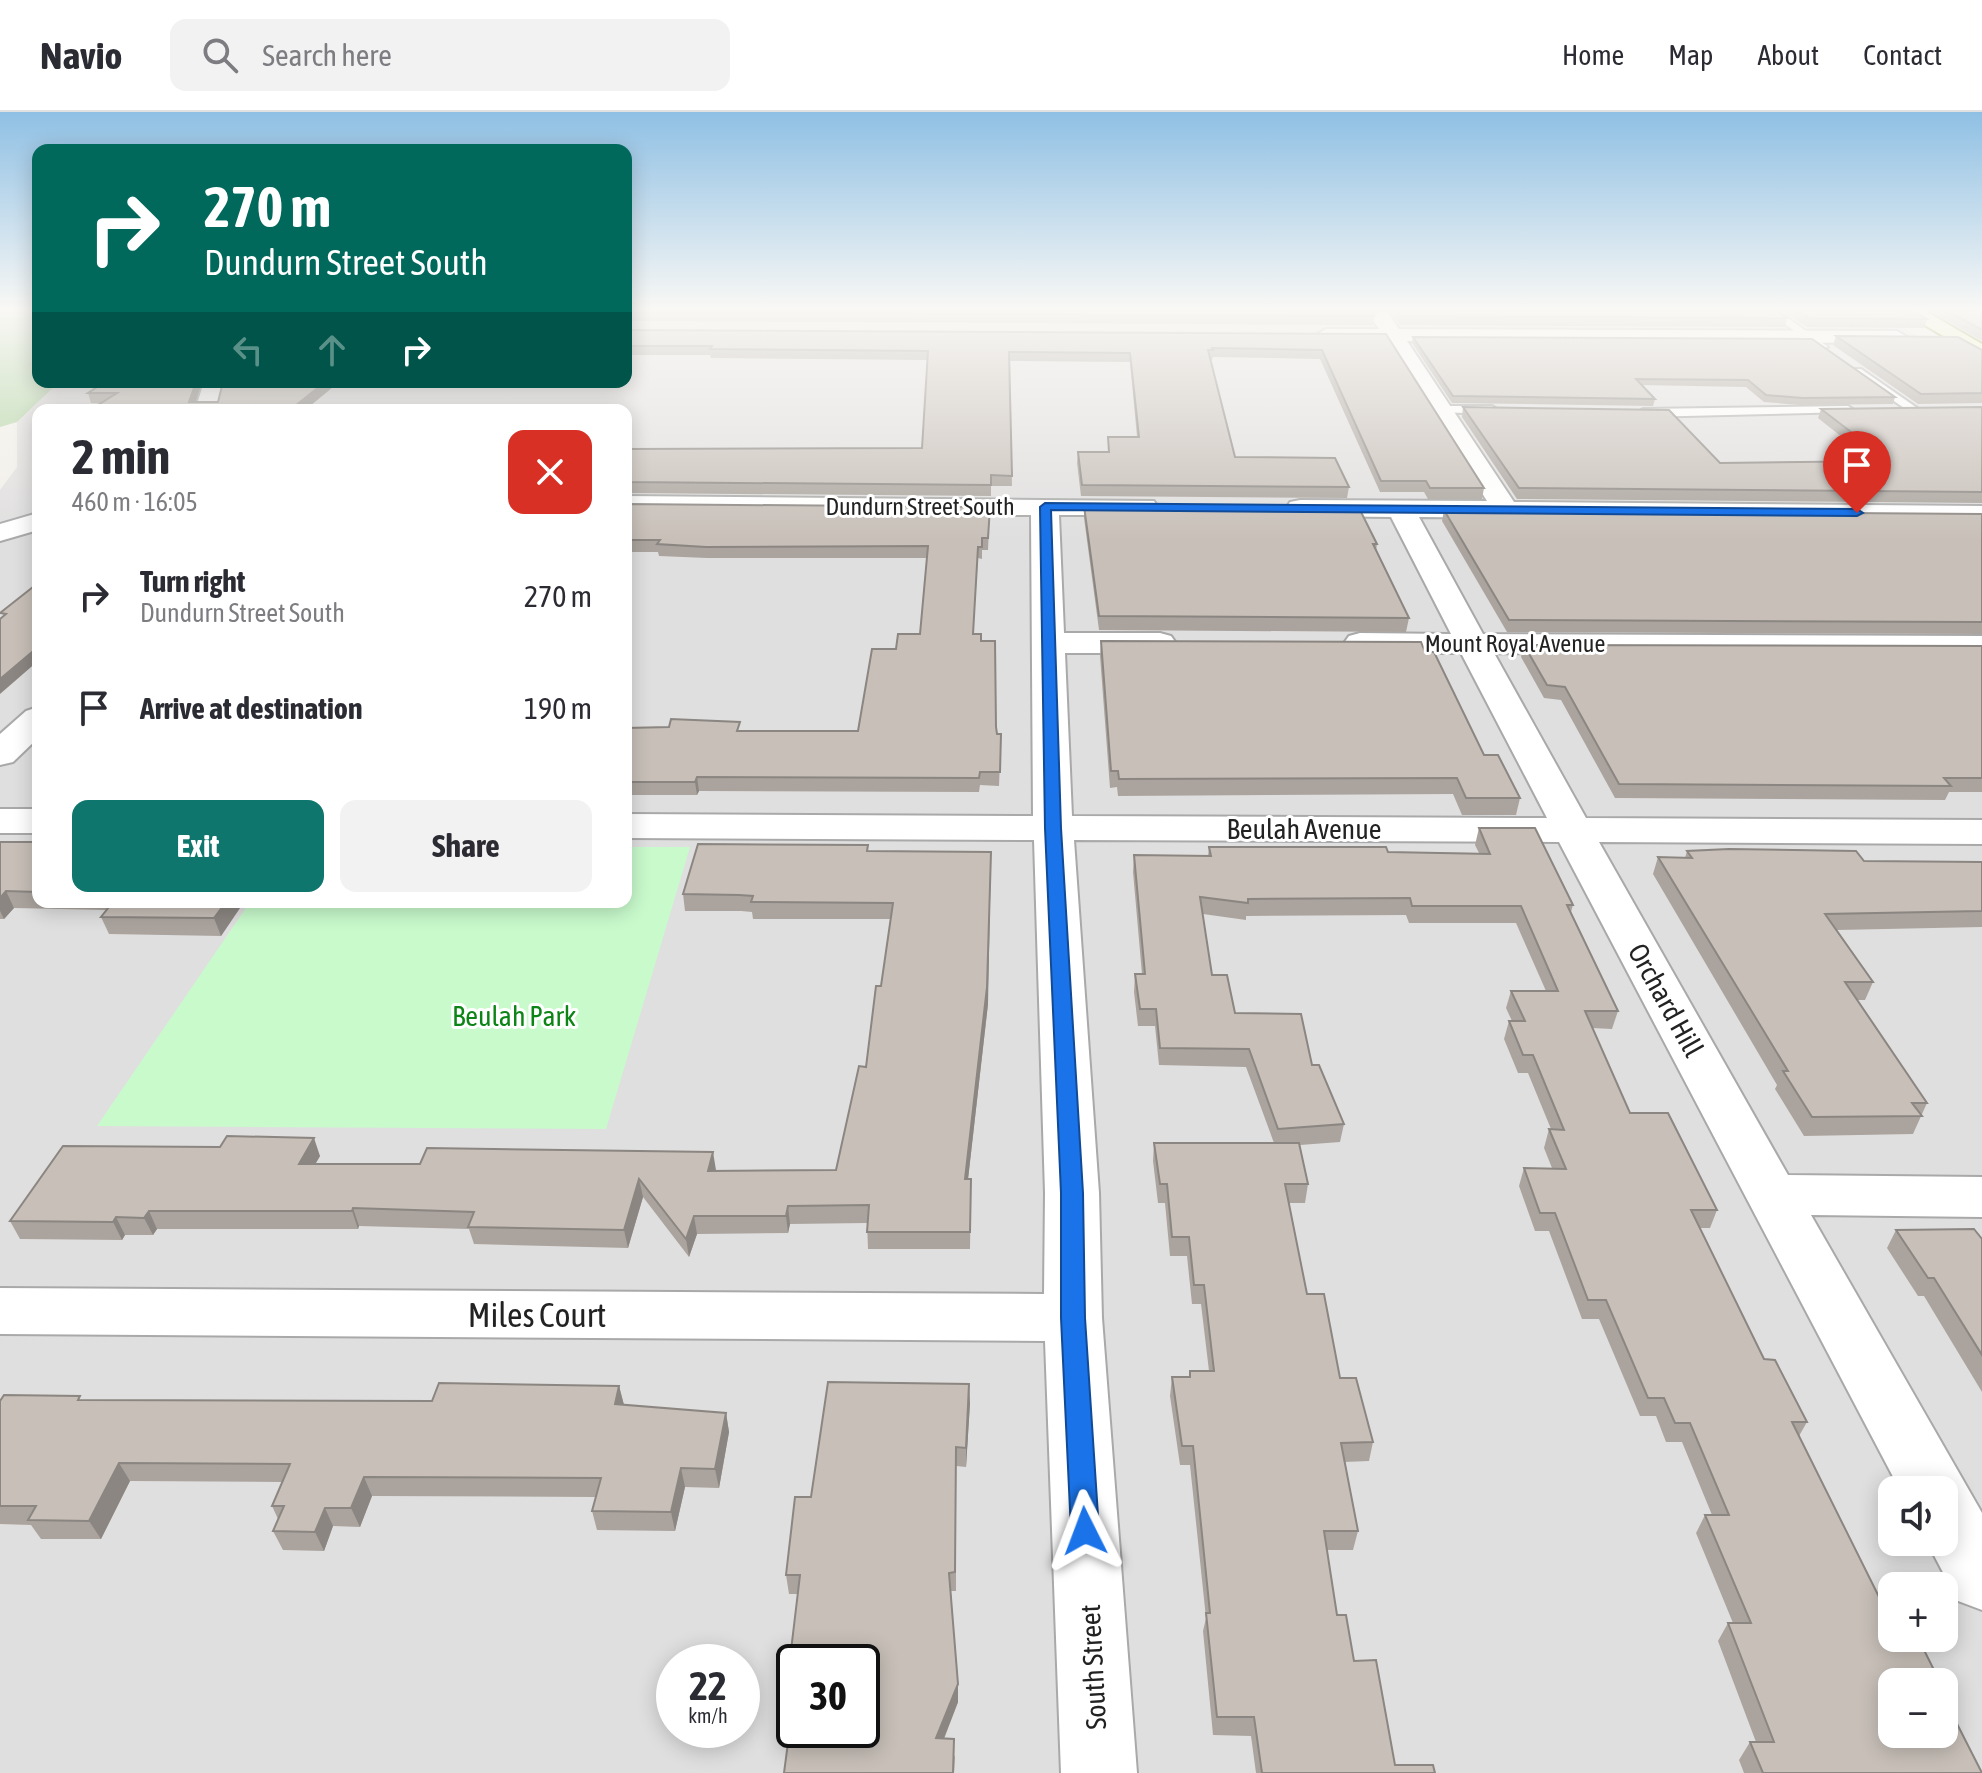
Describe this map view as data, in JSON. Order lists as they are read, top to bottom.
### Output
{
  "streets": {
    "street": [
      "Dundurn Street South",
      "Mount Royal Avenue",
      "Beulah Avenue",
      "Orchard Hill",
      "Miles Court",
      "South Street"
    ]
  },
  "crossings": [
    ["Dundurn Street South", "South Street"],
    ["Mount Royal Avenue", "Orchard Hill"],
    ["Beulah Avenue", "Orchard Hill"],
    ["Beulah Avenue", "South Street"],
    ["Miles Court", "South Street"]
  ],
  "parks": ["Beulah Park"],
  "page": {
    "header": "Navio",
    "search": "Search here",
    "nav": [
      "Home",
      "Map",
      "About",
      "Contact"
    ],
    "turn": ["270 m", "Dundurn Street South"],
    "heading": ["2 min", "460 m · 16:05"],
    "list": [
      {
        "name": "Turn right",
        "note": "Dundurn Street South",
        "value": "270 m"
      },
      {
        "name": "Arrive at destination",
        "value": "190 m"
      }
    ],
    "buttons": ["Exit", "Share"],
    "map_buttons": ["+", "−"],
    "speed": "22 km/h",
    "limit": "30"
  }
}
